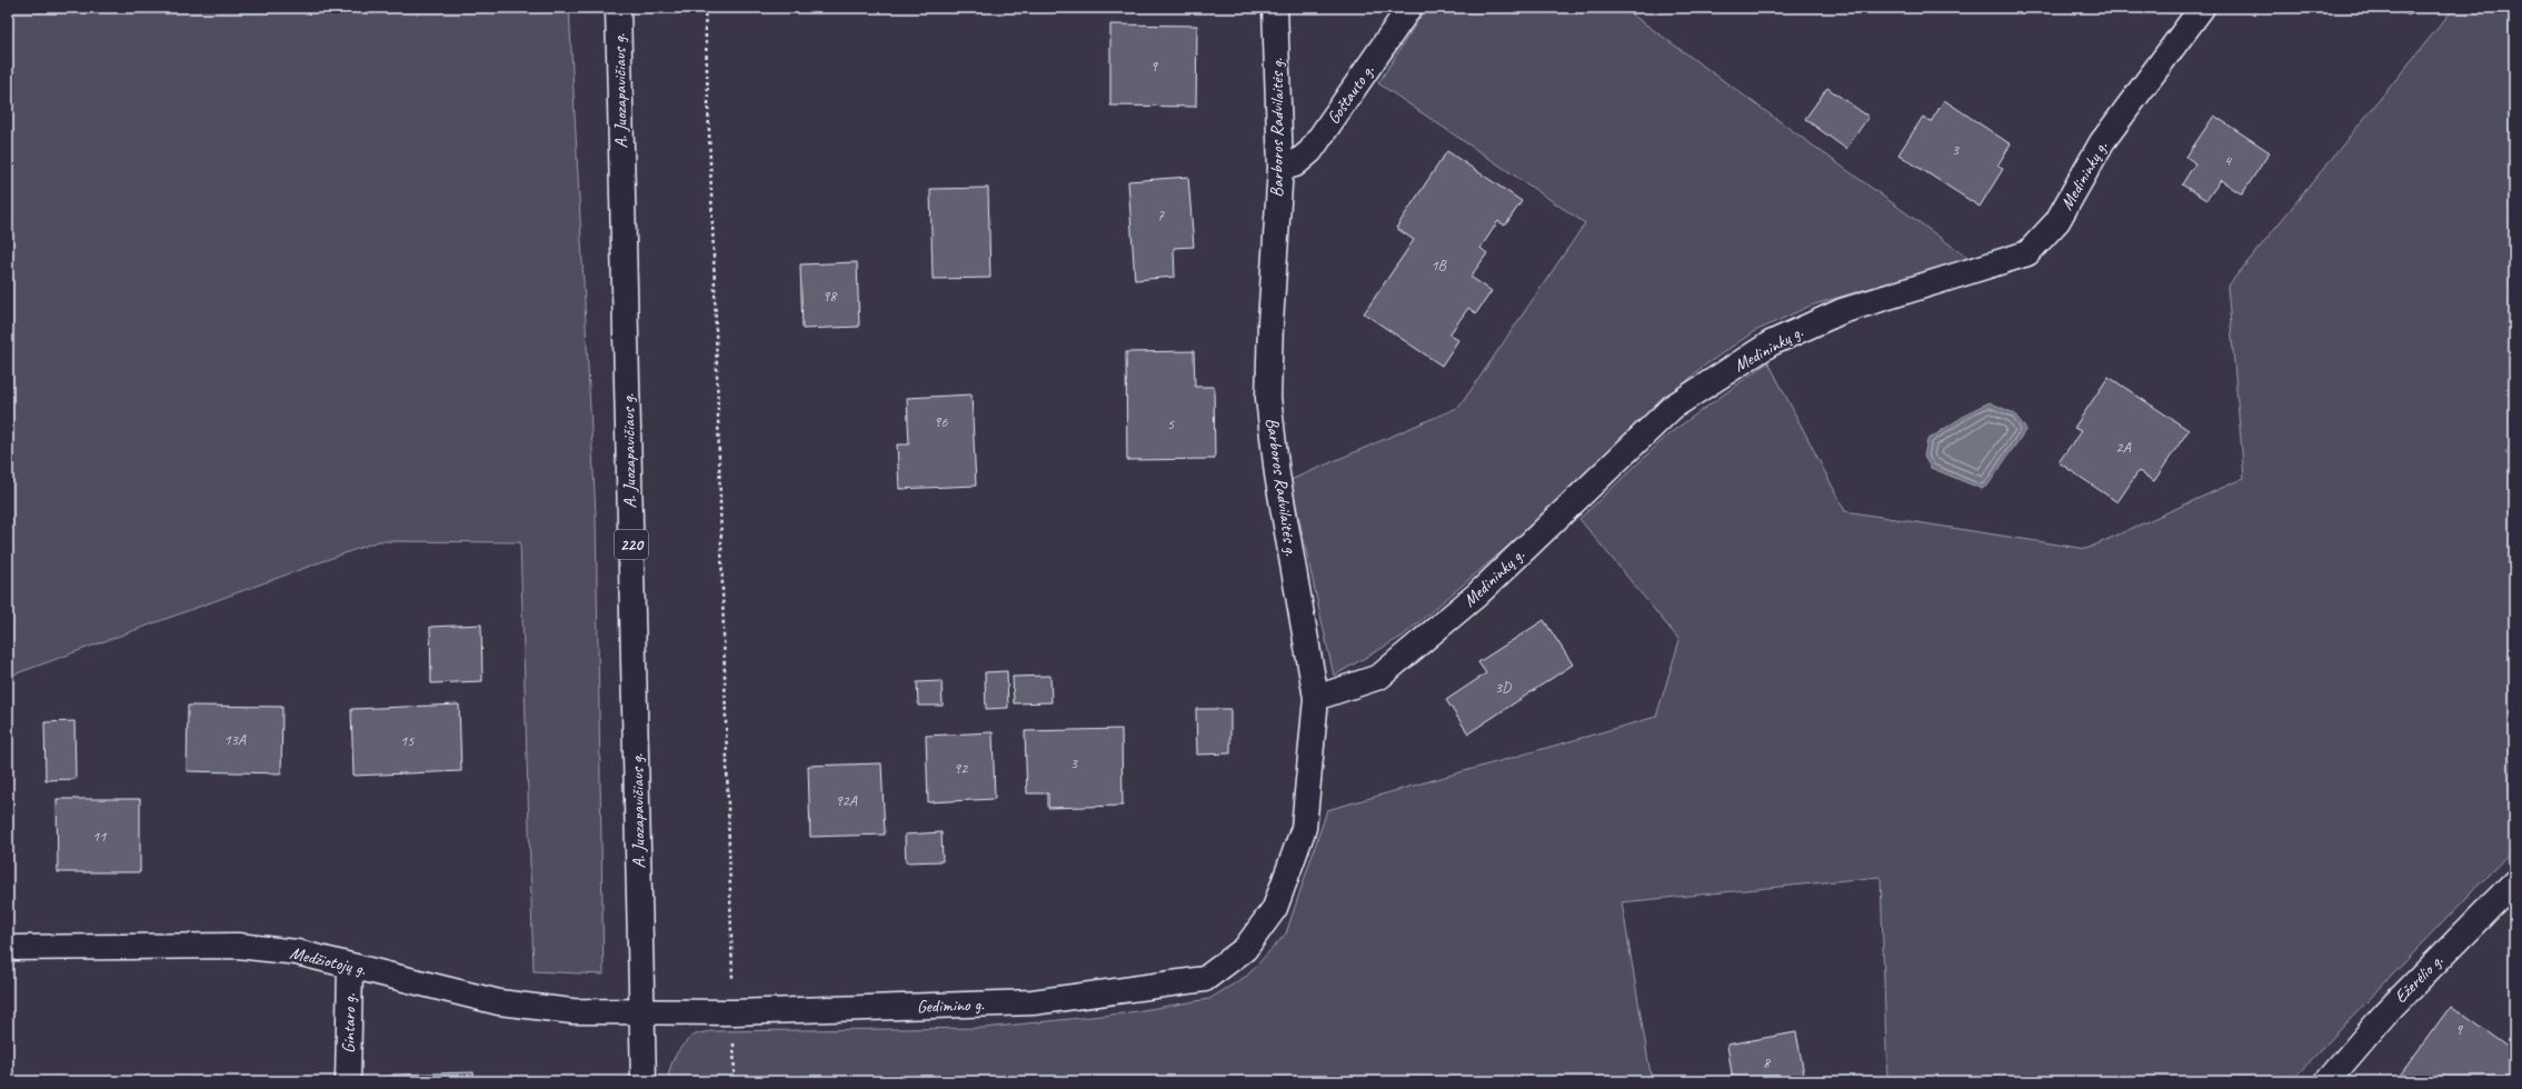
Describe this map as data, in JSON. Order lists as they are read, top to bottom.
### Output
{
  "streets": {
    "street": [
      "A. Juozapavičiaus g.",
      "Goštauto g.",
      "Barboros Radvilaitės g.",
      "Medininkų g.",
      "220",
      "Medžiotojų g.",
      "Ežerėlio g.",
      "Gedimino g.",
      "Gintaro g."
    ]
  },
  "crossings": [
    ["A. Juozapavičiaus g.", "Medžiotojų g."],
    ["A. Juozapavičiaus g.", "Gedimino g."],
    ["Goštauto g.", "Barboros Radvilaitės g."],
    ["Barboros Radvilaitės g.", "Medininkų g."],
    ["Barboros Radvilaitės g.", "Gedimino g."],
    ["Medžiotojų g.", "Gedimino g."],
    ["Medžiotojų g.", "Gintaro g."]
  ],
  "house_numbers": [
    "9",
    "3",
    "4",
    "7",
    "1B",
    "98",
    "96",
    "5",
    "2A",
    "3D",
    "13A",
    "15",
    "3",
    "92",
    "92A",
    "11",
    "9",
    "8"
  ]
}
